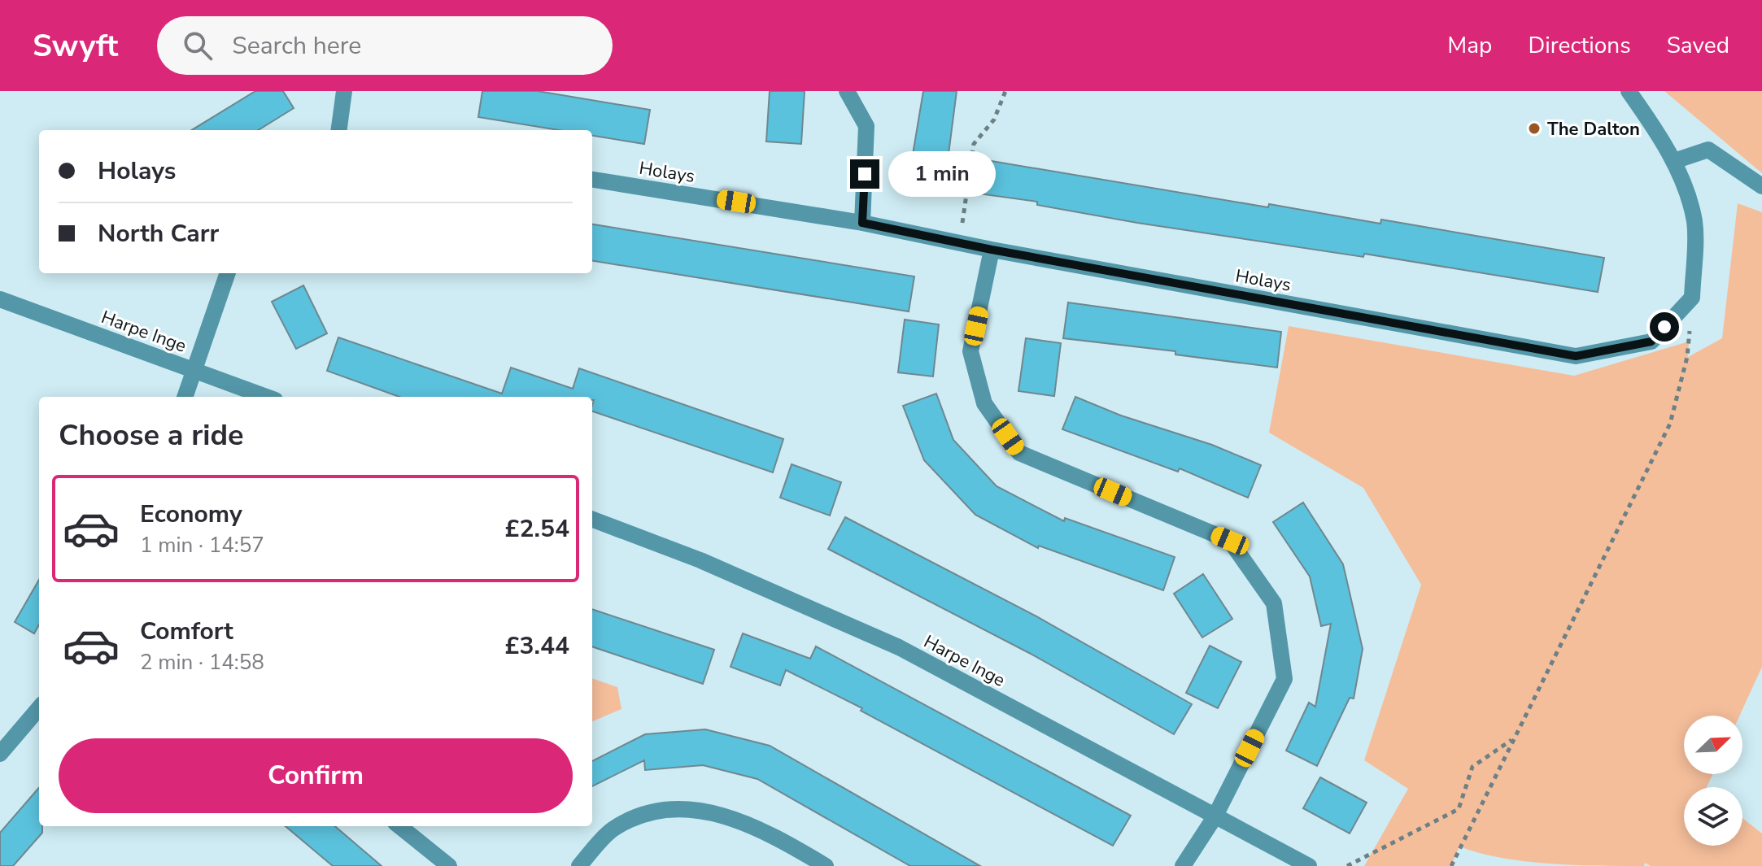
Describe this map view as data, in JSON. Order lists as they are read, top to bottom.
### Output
{
  "streets": {
    "street": ["Holays", "Harpe Inge"]
  },
  "places": ["The Dalton"],
  "north": "top right",
  "page": {
    "header": "Swyft",
    "search": "Search here",
    "nav": ["Map", "Directions", "Saved"],
    "banner": ["Holays", "North Carr"],
    "bubble": "1 min",
    "heading": "Choose a ride",
    "list": [
      {
        "name": "Economy",
        "note": "1 min · 14:57",
        "value": "£2.54"
      },
      {
        "name": "Comfort",
        "note": "2 min · 14:58",
        "value": "£3.44"
      }
    ],
    "buttons": "Confirm"
  }
}
